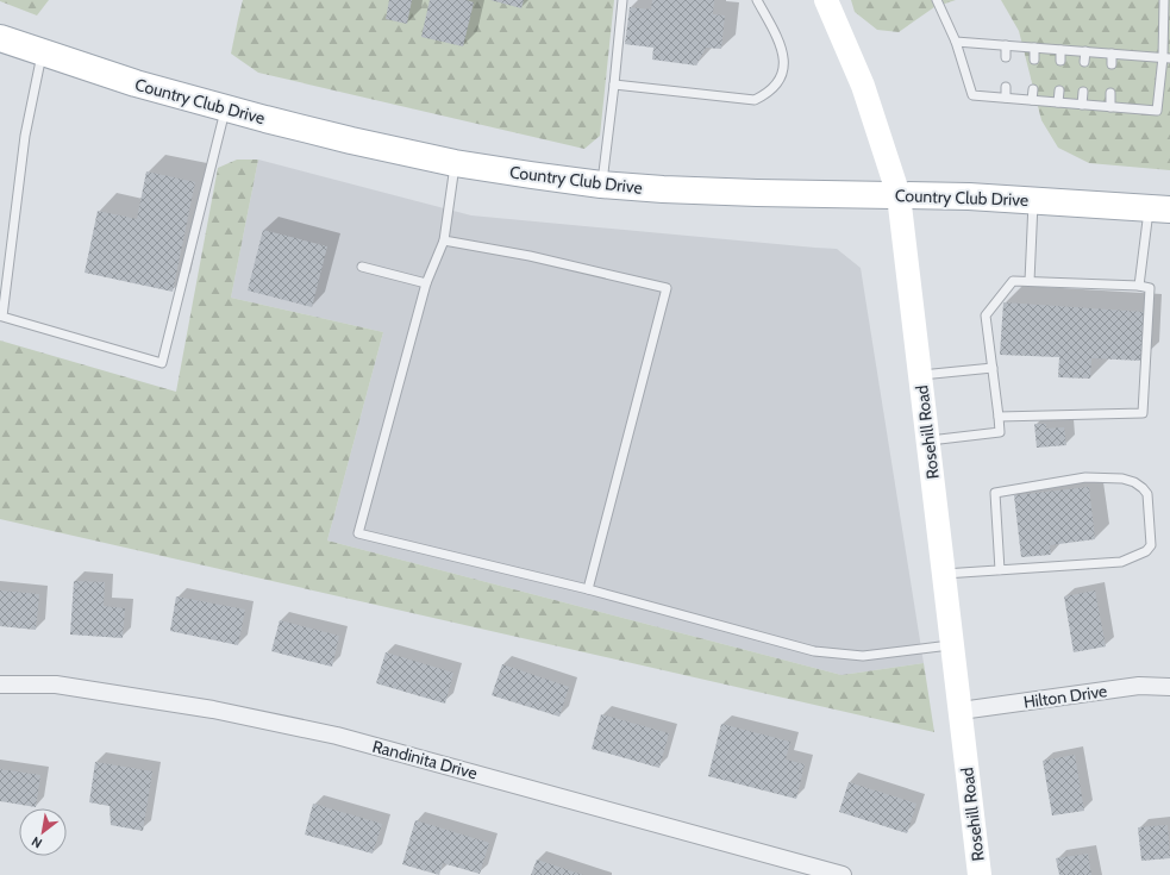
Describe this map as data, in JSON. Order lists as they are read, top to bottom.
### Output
{
  "streets": {
    "main road": ["Country Club Drive", "Rosehill Road"],
    "street": ["Hilton Drive", "Randinita Drive"]
  },
  "crossings": [
    ["Country Club Drive", "Rosehill Road"],
    ["Rosehill Road", "Hilton Drive"]
  ],
  "north": "bottom left"
}
